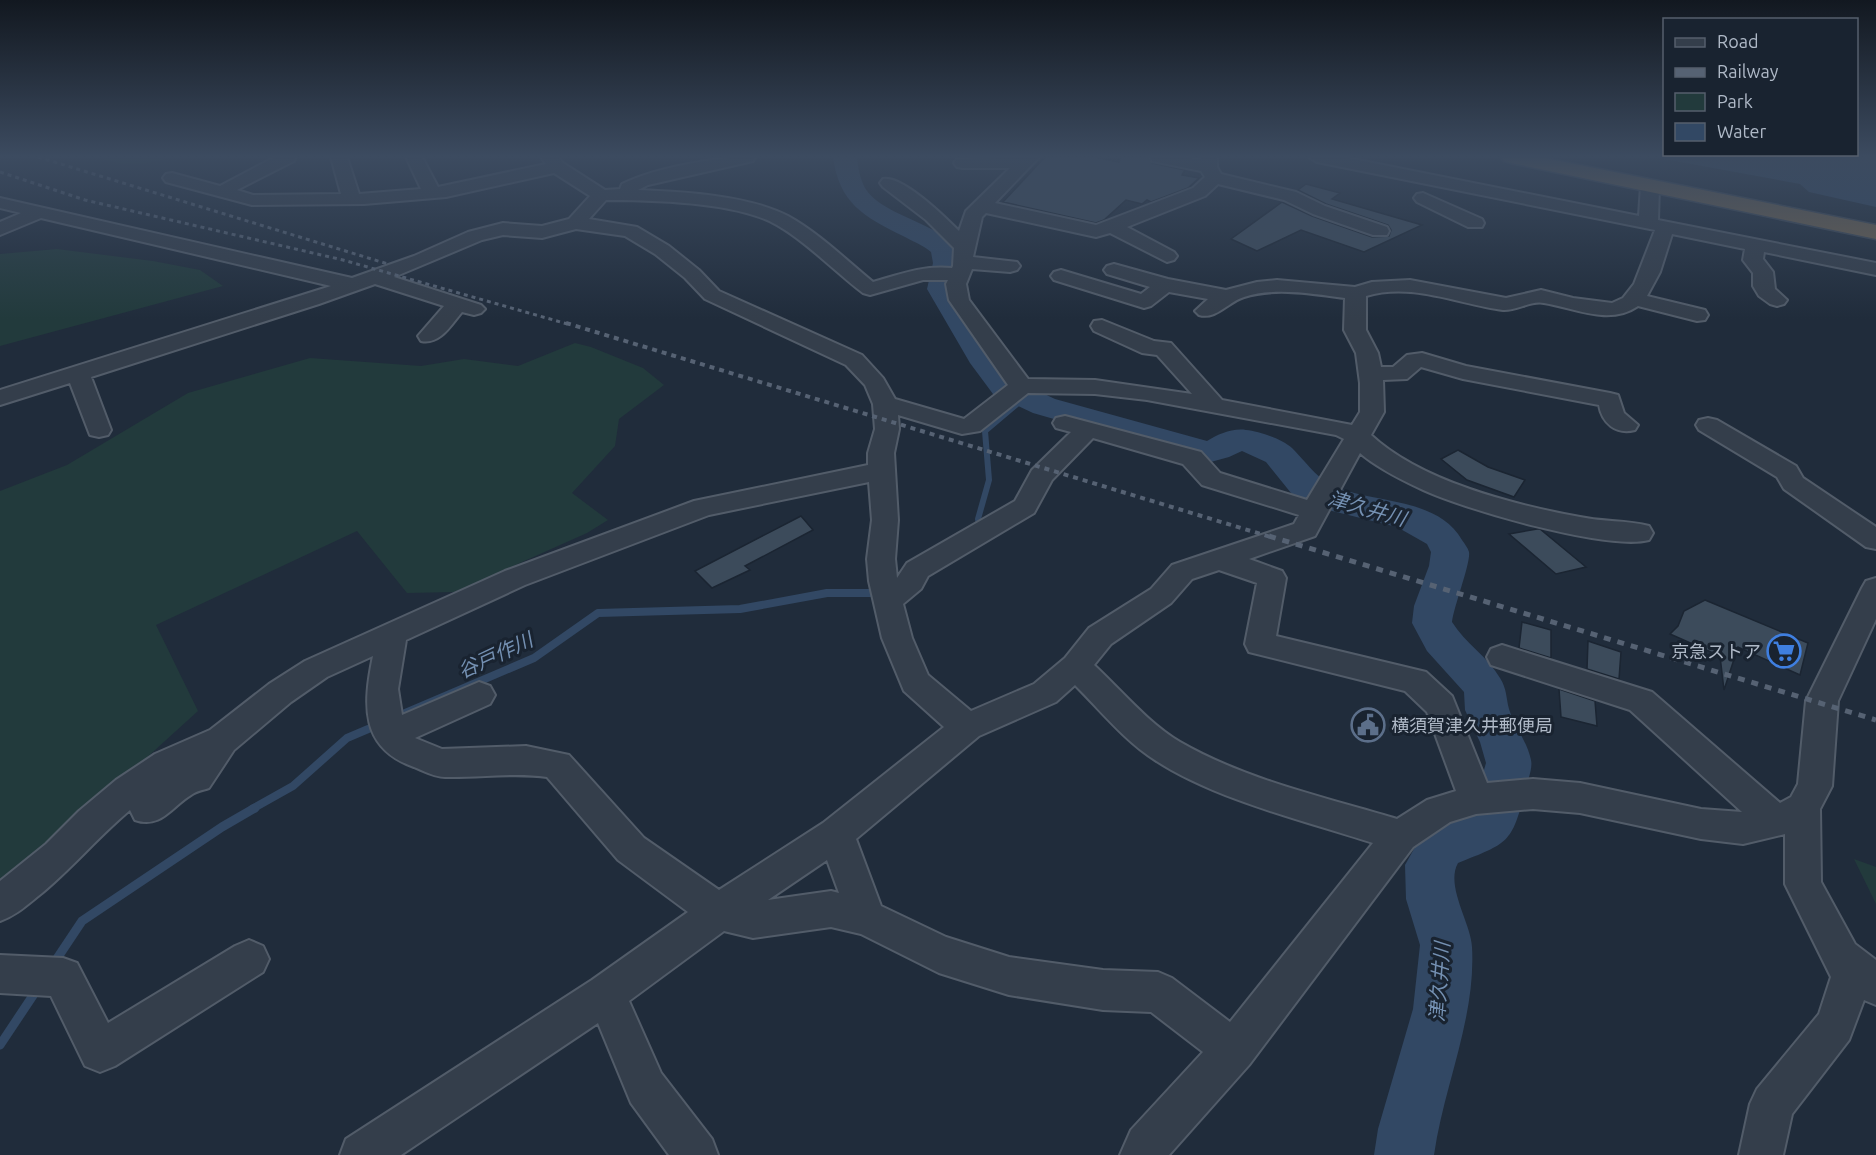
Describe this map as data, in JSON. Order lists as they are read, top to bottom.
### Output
{
  "water": ["津久井川", "谷戸作川"],
  "places": {
    "supermarket": ["京急ストア"],
    "public building": ["横須賀津久井郵便局"]
  },
  "legend": [
    "Road",
    "Railway",
    "Park",
    "Water"
  ]
}
